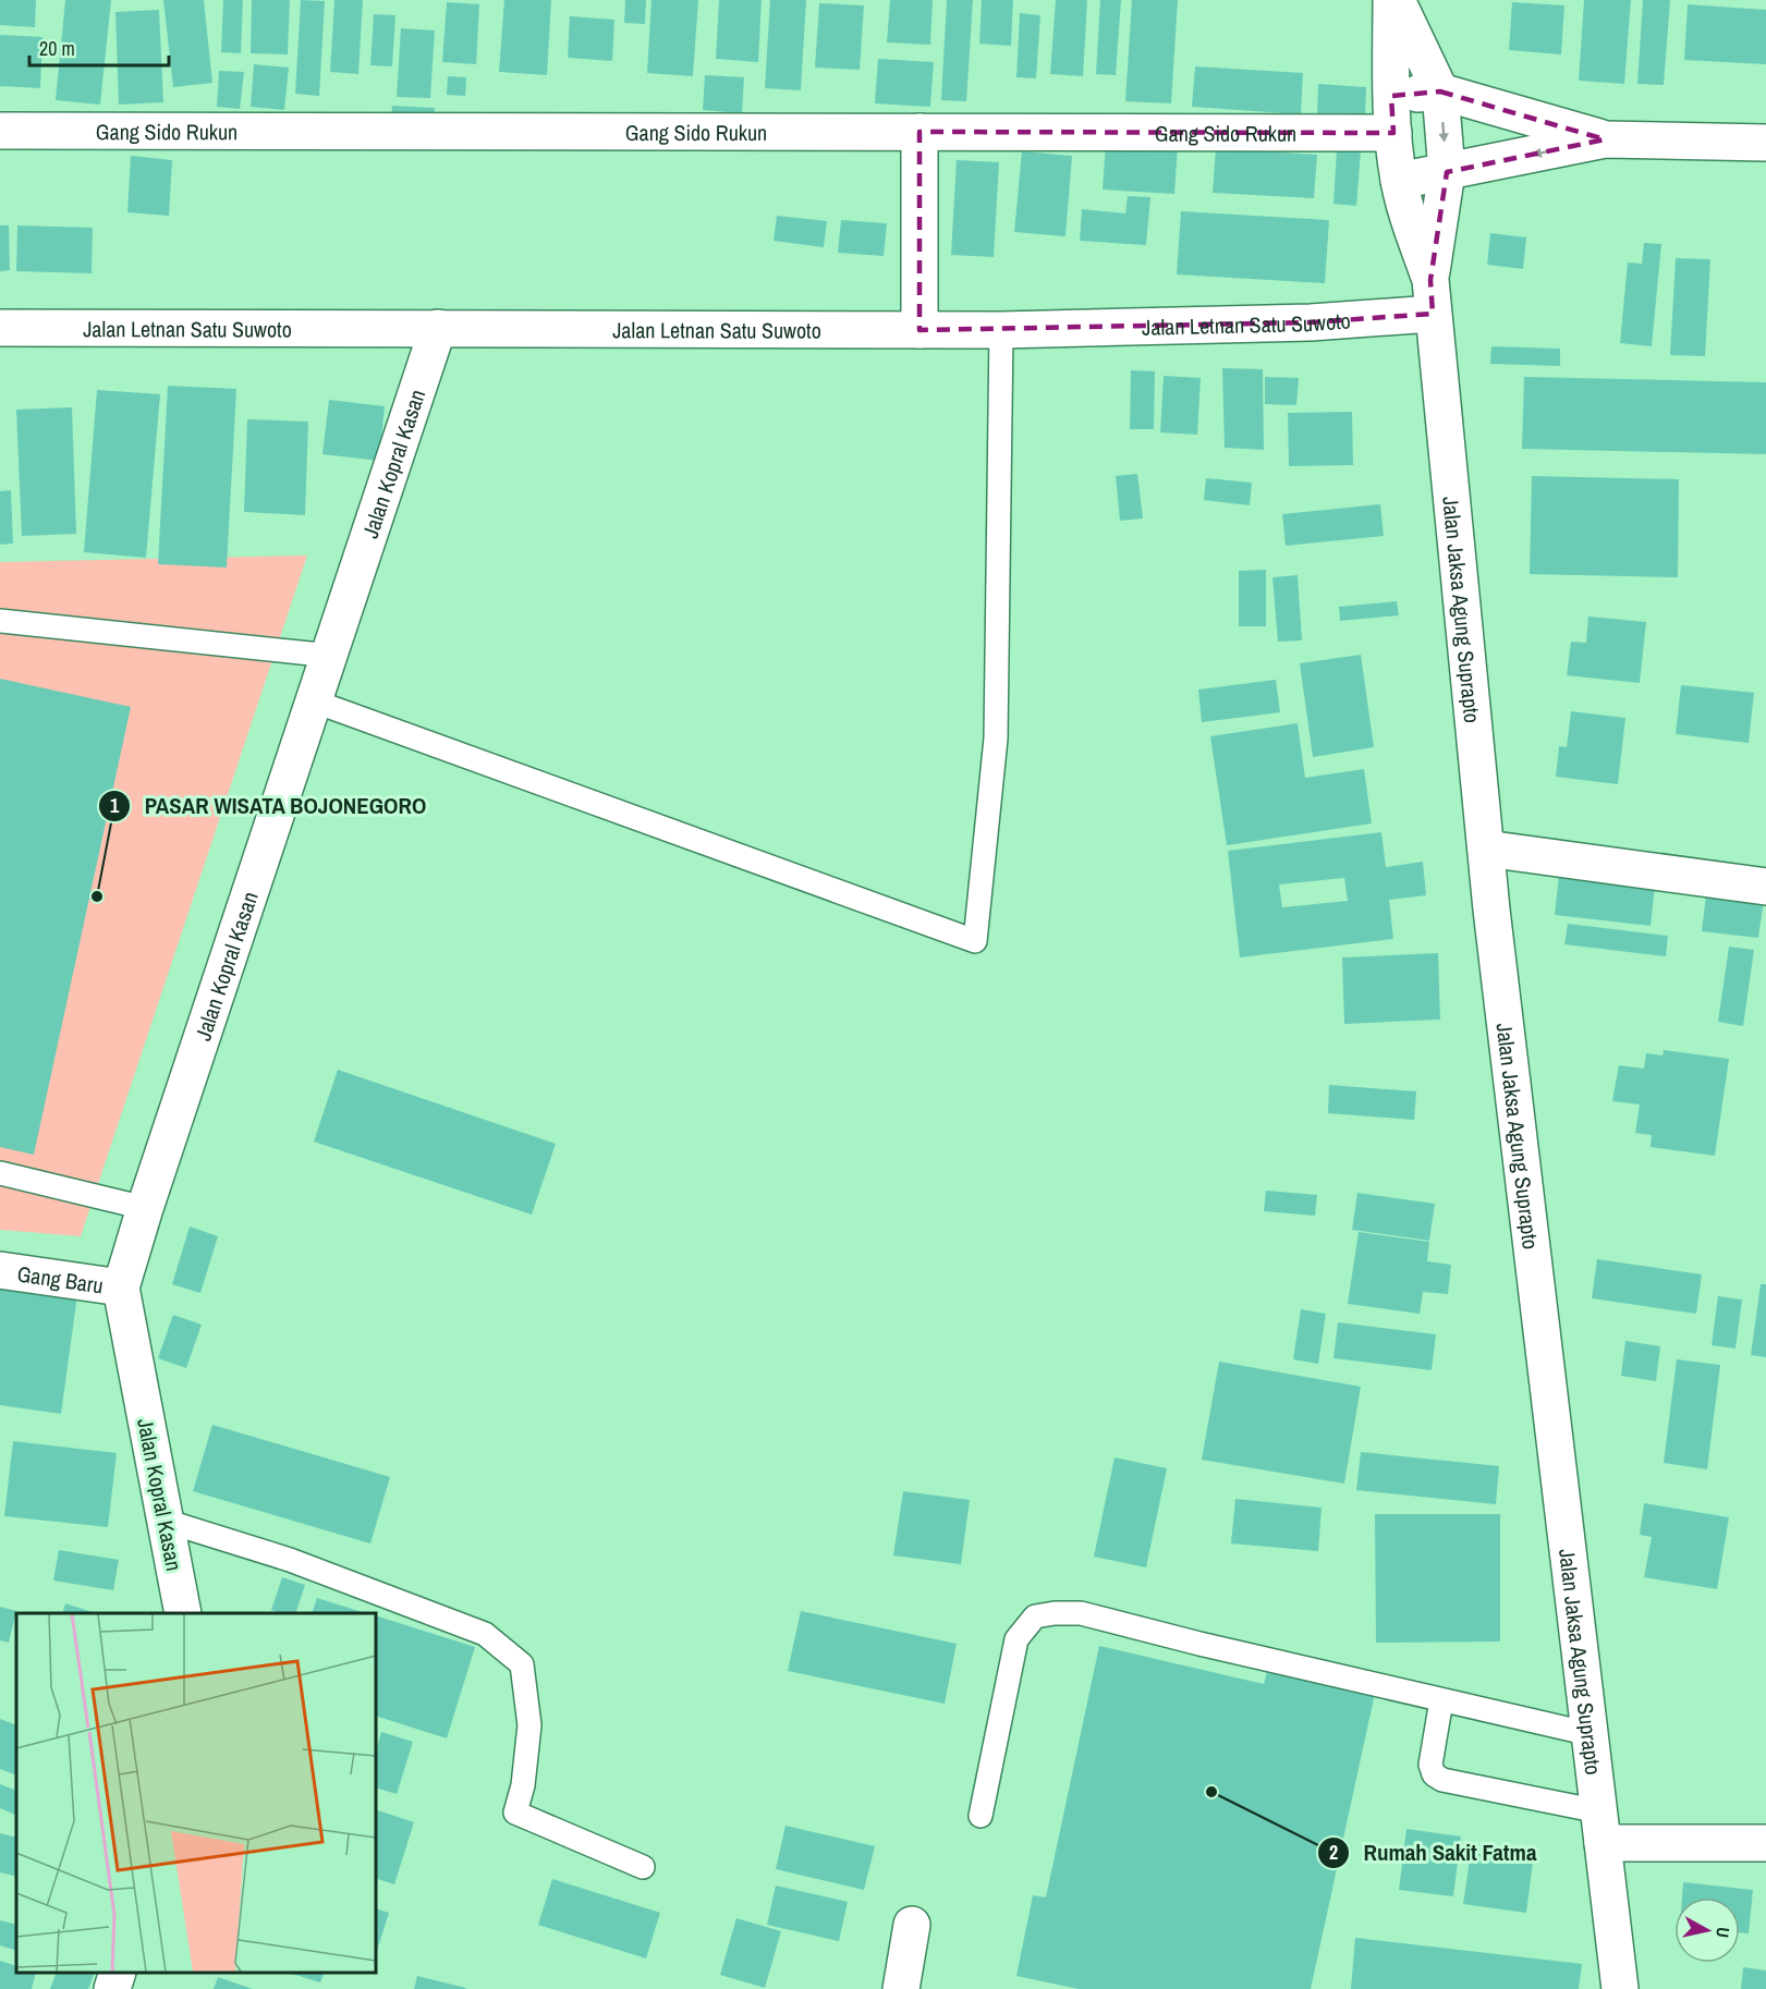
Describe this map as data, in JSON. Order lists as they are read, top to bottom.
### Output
{
  "streets": {
    "main road": [
      "Gang Sido Rukun",
      "Jalan Letnan Satu Suwoto",
      "Jalan Kopral Kasan",
      "Jalan Jaksa Agung Suprapto",
      "Gang Baru"
    ]
  },
  "crossings": [
    ["Gang Sido Rukun", "Jalan Jaksa Agung Suprapto"],
    ["Jalan Letnan Satu Suwoto", "Jalan Kopral Kasan"],
    ["Jalan Letnan Satu Suwoto", "Jalan Jaksa Agung Suprapto"],
    ["Jalan Kopral Kasan", "Gang Baru"]
  ],
  "places": ["PASAR WISATA BOJONEGORO", "Rumah Sakit Fatma"],
  "scale_bar": "20 m",
  "north": "right"
}
